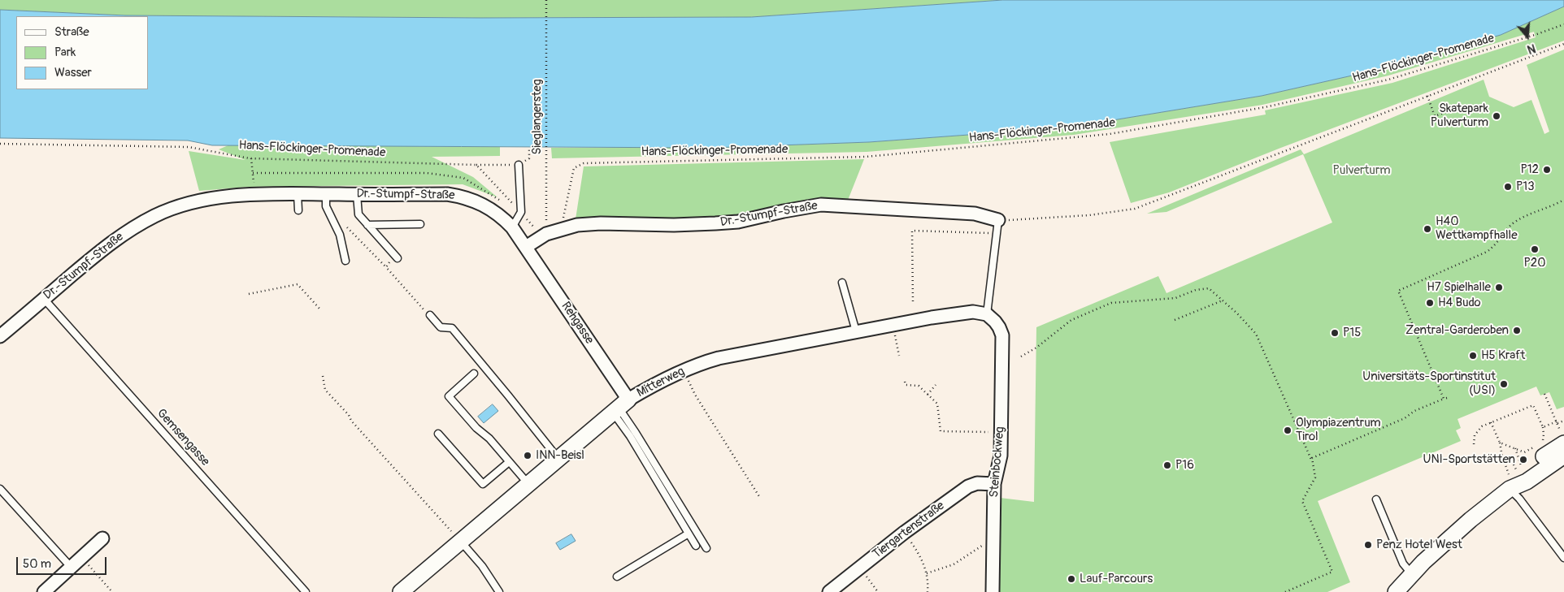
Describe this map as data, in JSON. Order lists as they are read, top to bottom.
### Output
{
  "streets": {
    "street": [
      "Dr.-Stumpf-Straße",
      "Rehgasse",
      "Mitterweg",
      "Steinbockweg",
      "Tiergartenstraße"
    ],
    "lane": ["Gemsengasse"],
    "path": ["Hans-Flöckinger-Promenade", "Sieglangersteg"]
  },
  "crossings": [
    ["Hans-Flöckinger-Promenade", "Dr.-Stumpf-Straße"],
    ["Sieglangersteg", "Dr.-Stumpf-Straße"],
    ["Dr.-Stumpf-Straße", "Rehgasse"],
    ["Dr.-Stumpf-Straße", "Gemsengasse"],
    ["Rehgasse", "Mitterweg"],
    ["Mitterweg", "Steinbockweg"],
    ["Steinbockweg", "Tiergartenstraße"]
  ],
  "parks": ["Pulverturm"],
  "places": [
    "Skatepark Pulverturm",
    "P12",
    "P13",
    "H40 Wettkampfhalle",
    "P20",
    "H7 Spielhalle",
    "H4 Budo",
    "Zentral-Garderoben",
    "P15",
    "H5 Kraft",
    "Universitäts-Sportinstitut (USI)",
    "Olympiazentrum Tirol",
    "INN-Beisl",
    "UNI-Sportstätten",
    "P16",
    "Penz Hotel West",
    "Lauf-Parcours"
  ],
  "legend": ["Straße", "Park", "Wasser"],
  "scale_bar": "50 m",
  "north": "bottom"
}
